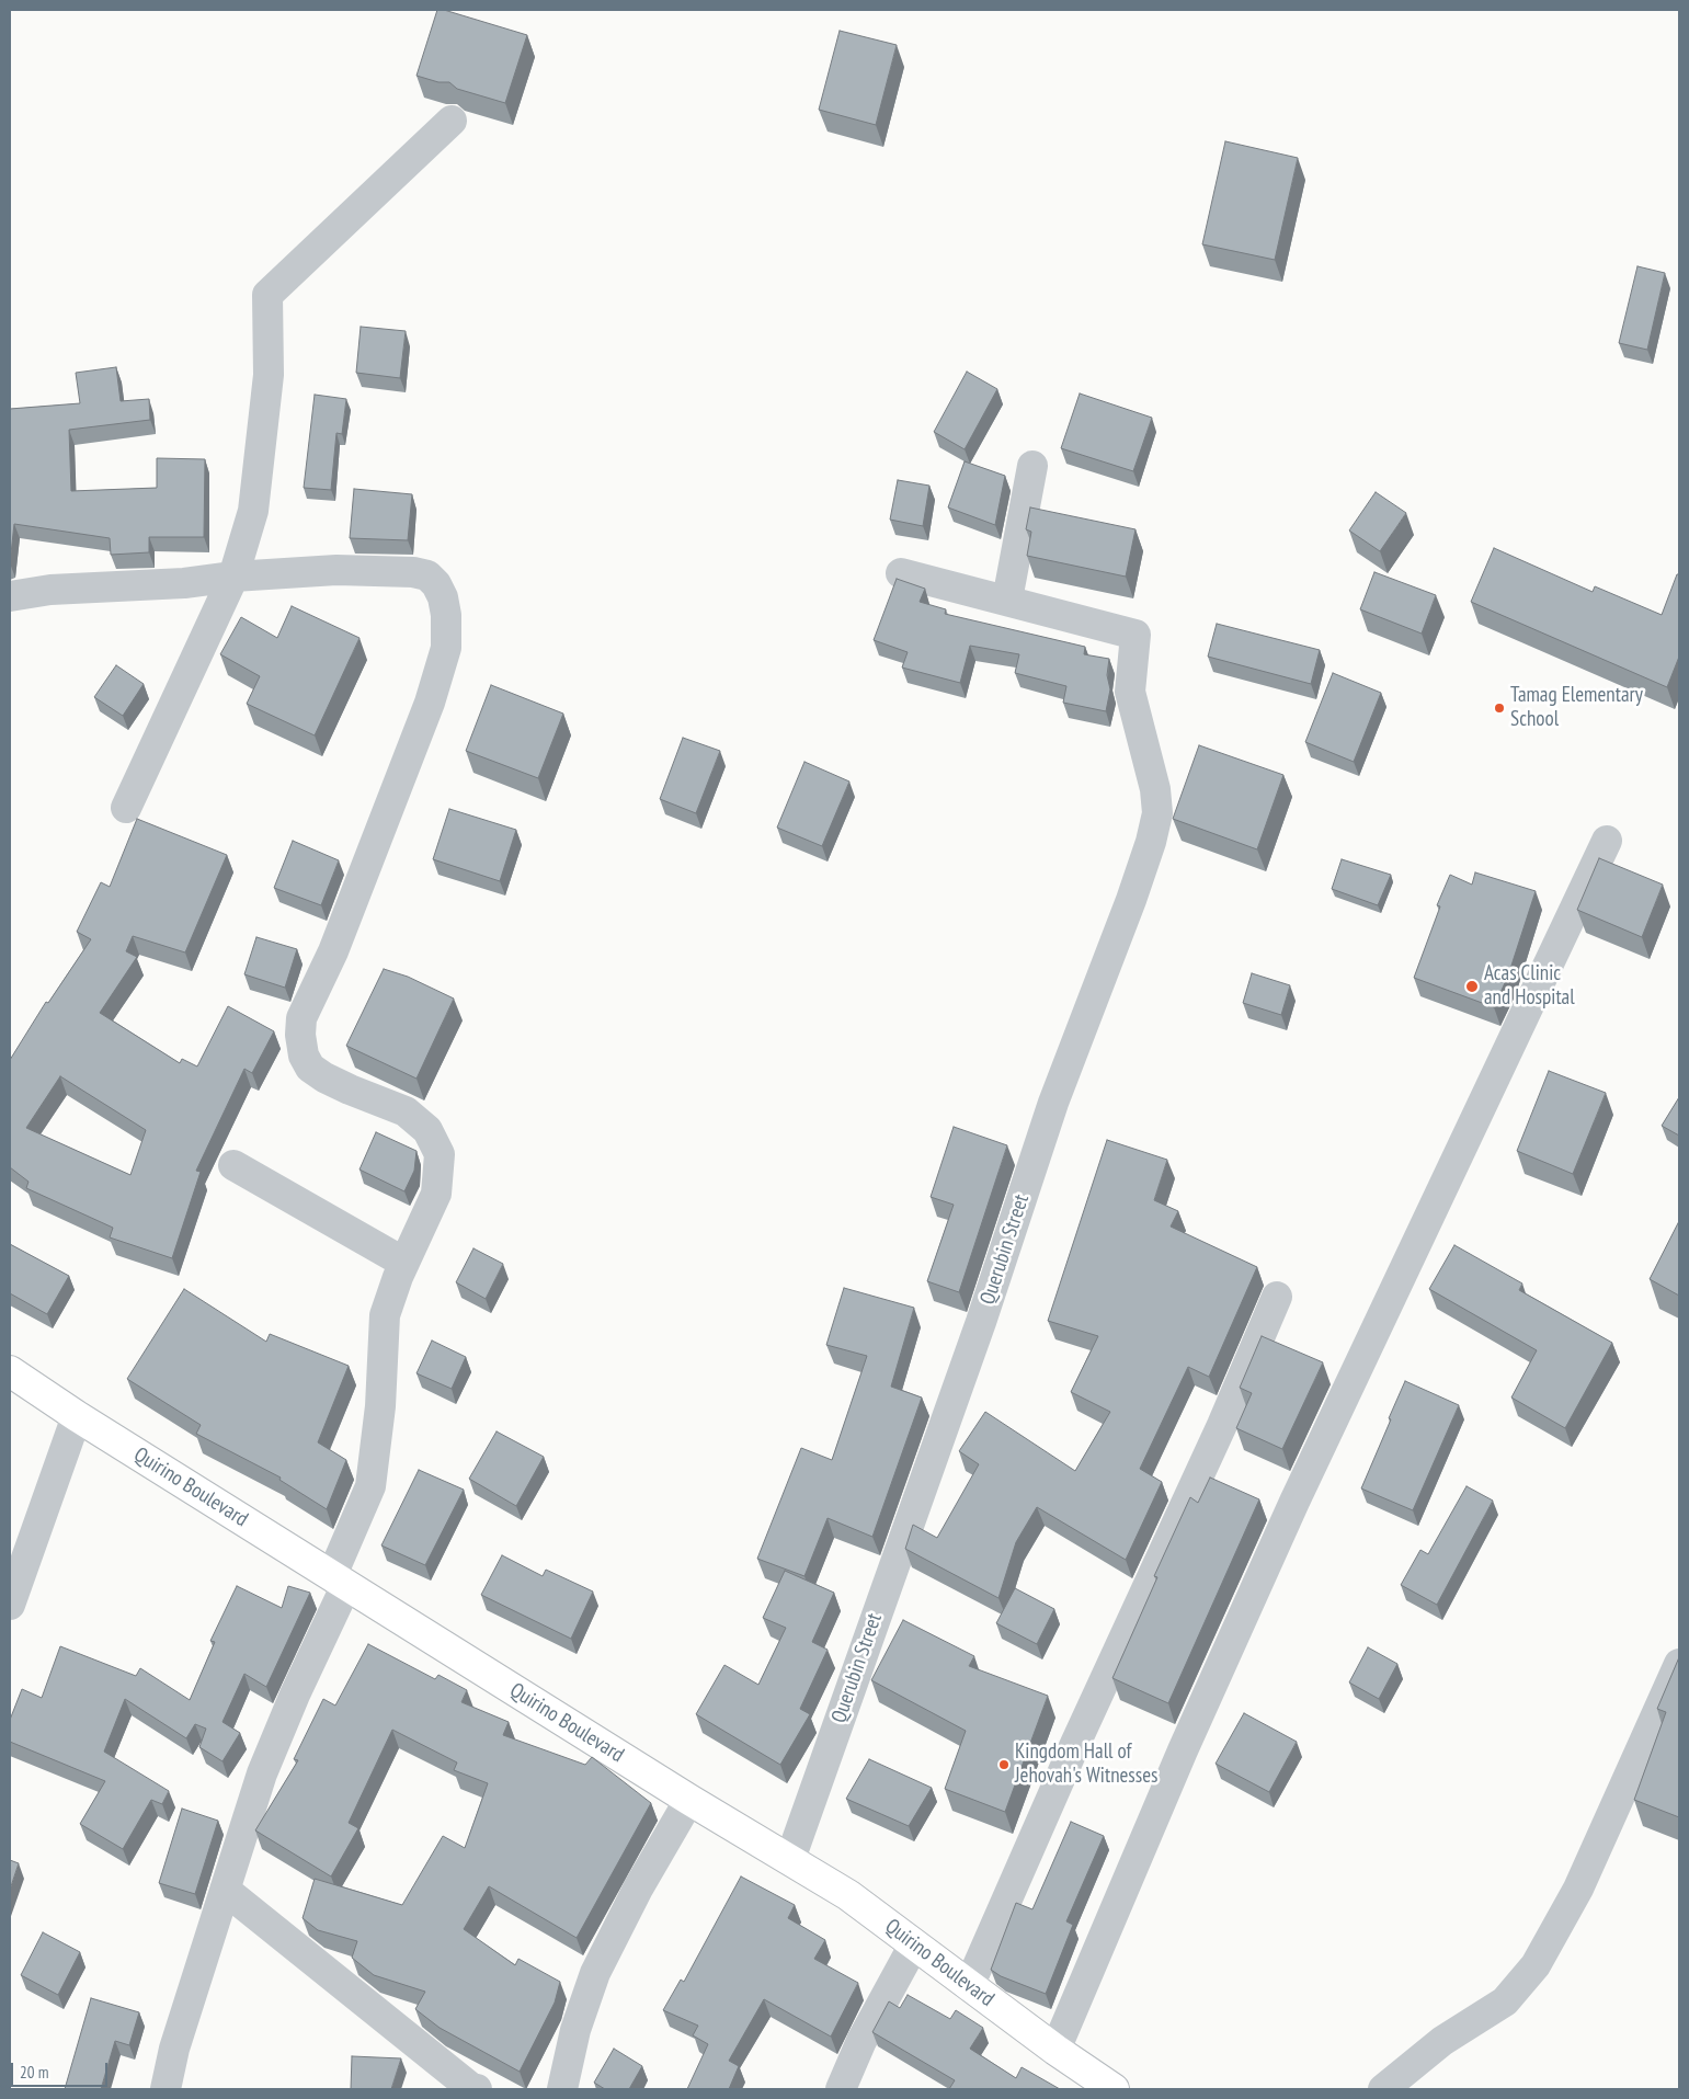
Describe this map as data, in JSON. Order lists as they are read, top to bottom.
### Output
{
  "streets": {
    "main road": ["Quirino Boulevard"],
    "street": ["Querubin Street"]
  },
  "crossings": [
    ["Querubin Street", "Quirino Boulevard"]
  ],
  "places": ["Tamag Elementary School", "Acas Clinic and Hospital", "Kingdom Hall of Jehovah's Witnesses"],
  "scale_bar": "20 m"
}
